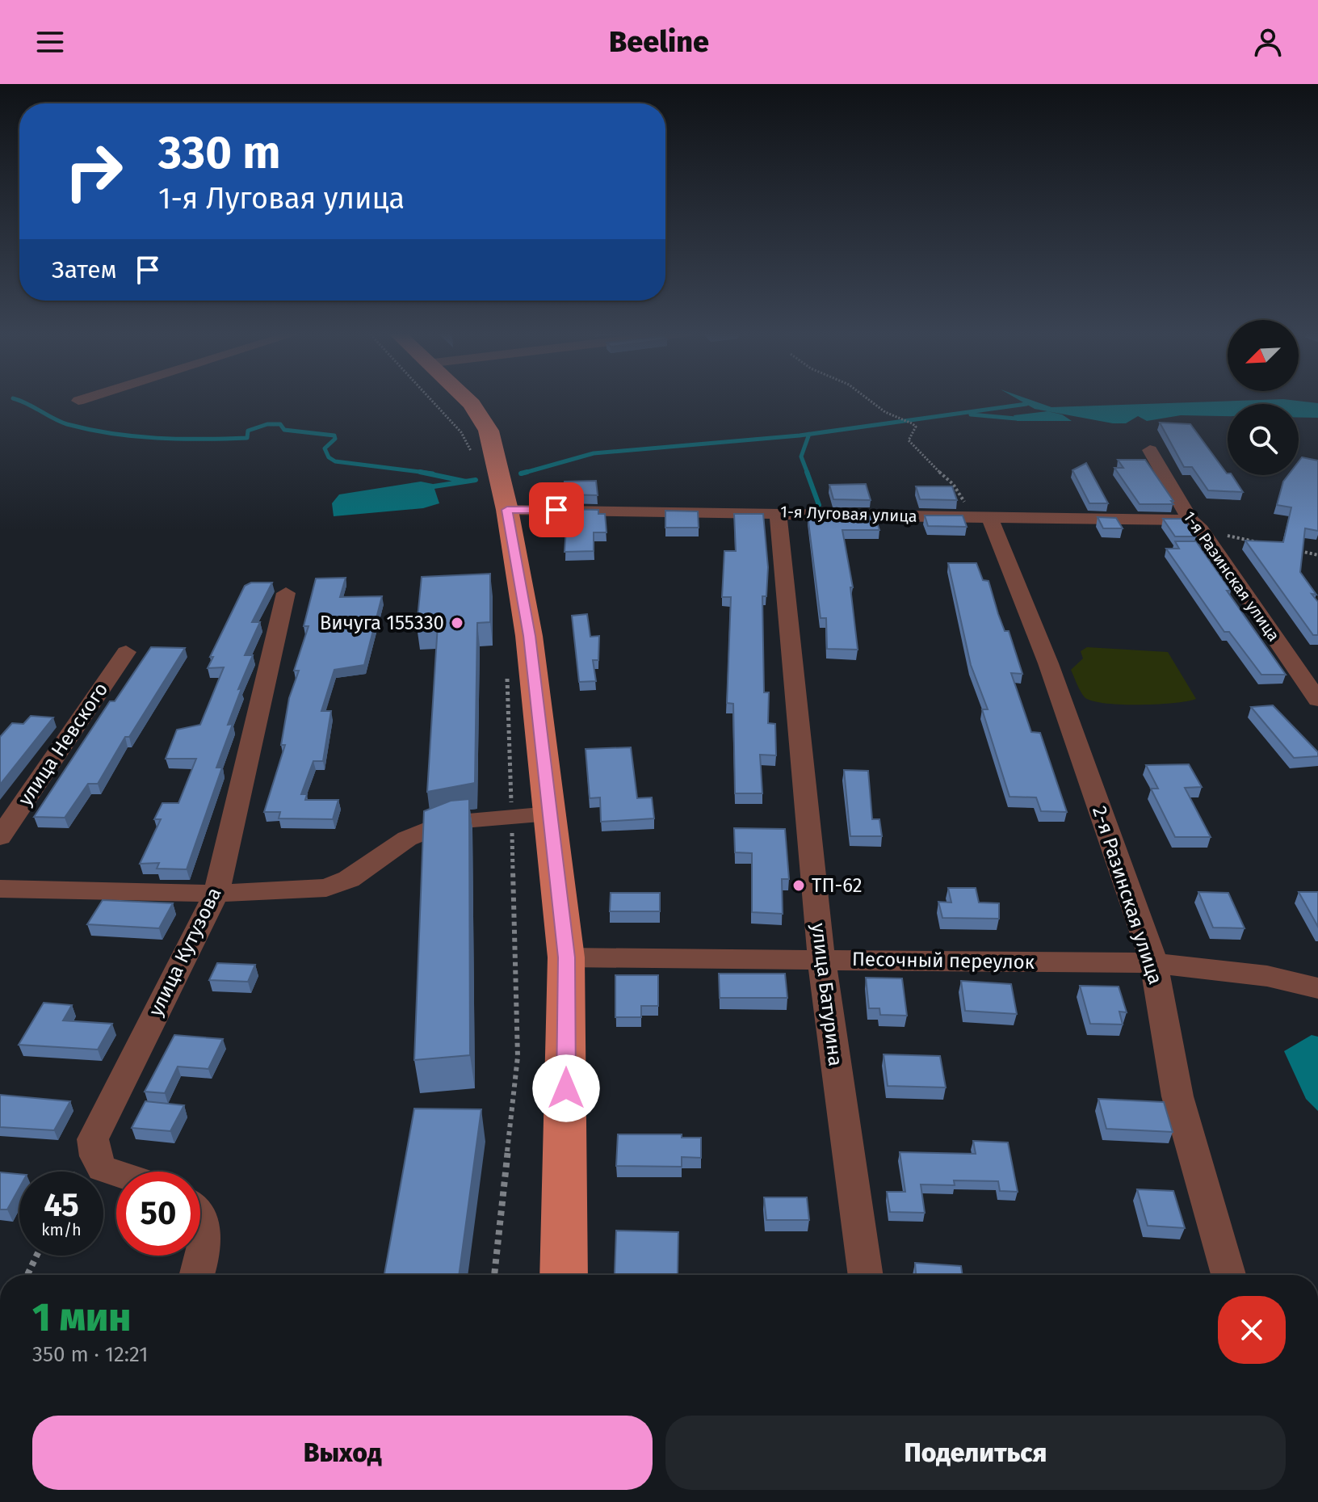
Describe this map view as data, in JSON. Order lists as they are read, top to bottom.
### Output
{
  "streets": {
    "street": [
      "1-я Луговая улица",
      "1-я Разинская улица",
      "улица Невского",
      "2-я Разинская улица",
      "улица Кутузова",
      "Песочный переулок",
      "улица Батурина"
    ]
  },
  "crossings": [
    ["1-я Луговая улица", "1-я Разинская улица"],
    ["1-я Луговая улица", "2-я Разинская улица"],
    ["1-я Луговая улица", "улица Батурина"],
    ["2-я Разинская улица", "Песочный переулок"],
    ["Песочный переулок", "улица Батурина"]
  ],
  "places": ["Вичуга 155330", "ТП-62"],
  "north": "bottom left",
  "page": {
    "header": "Beeline",
    "turn": ["330 m", "1-я Луговая улица"],
    "then": "Затем",
    "speed": "45 km/h",
    "limit": "50",
    "heading": ["1 мин", "350 m · 12:21"],
    "buttons": ["Выход", "Поделиться"]
  }
}
